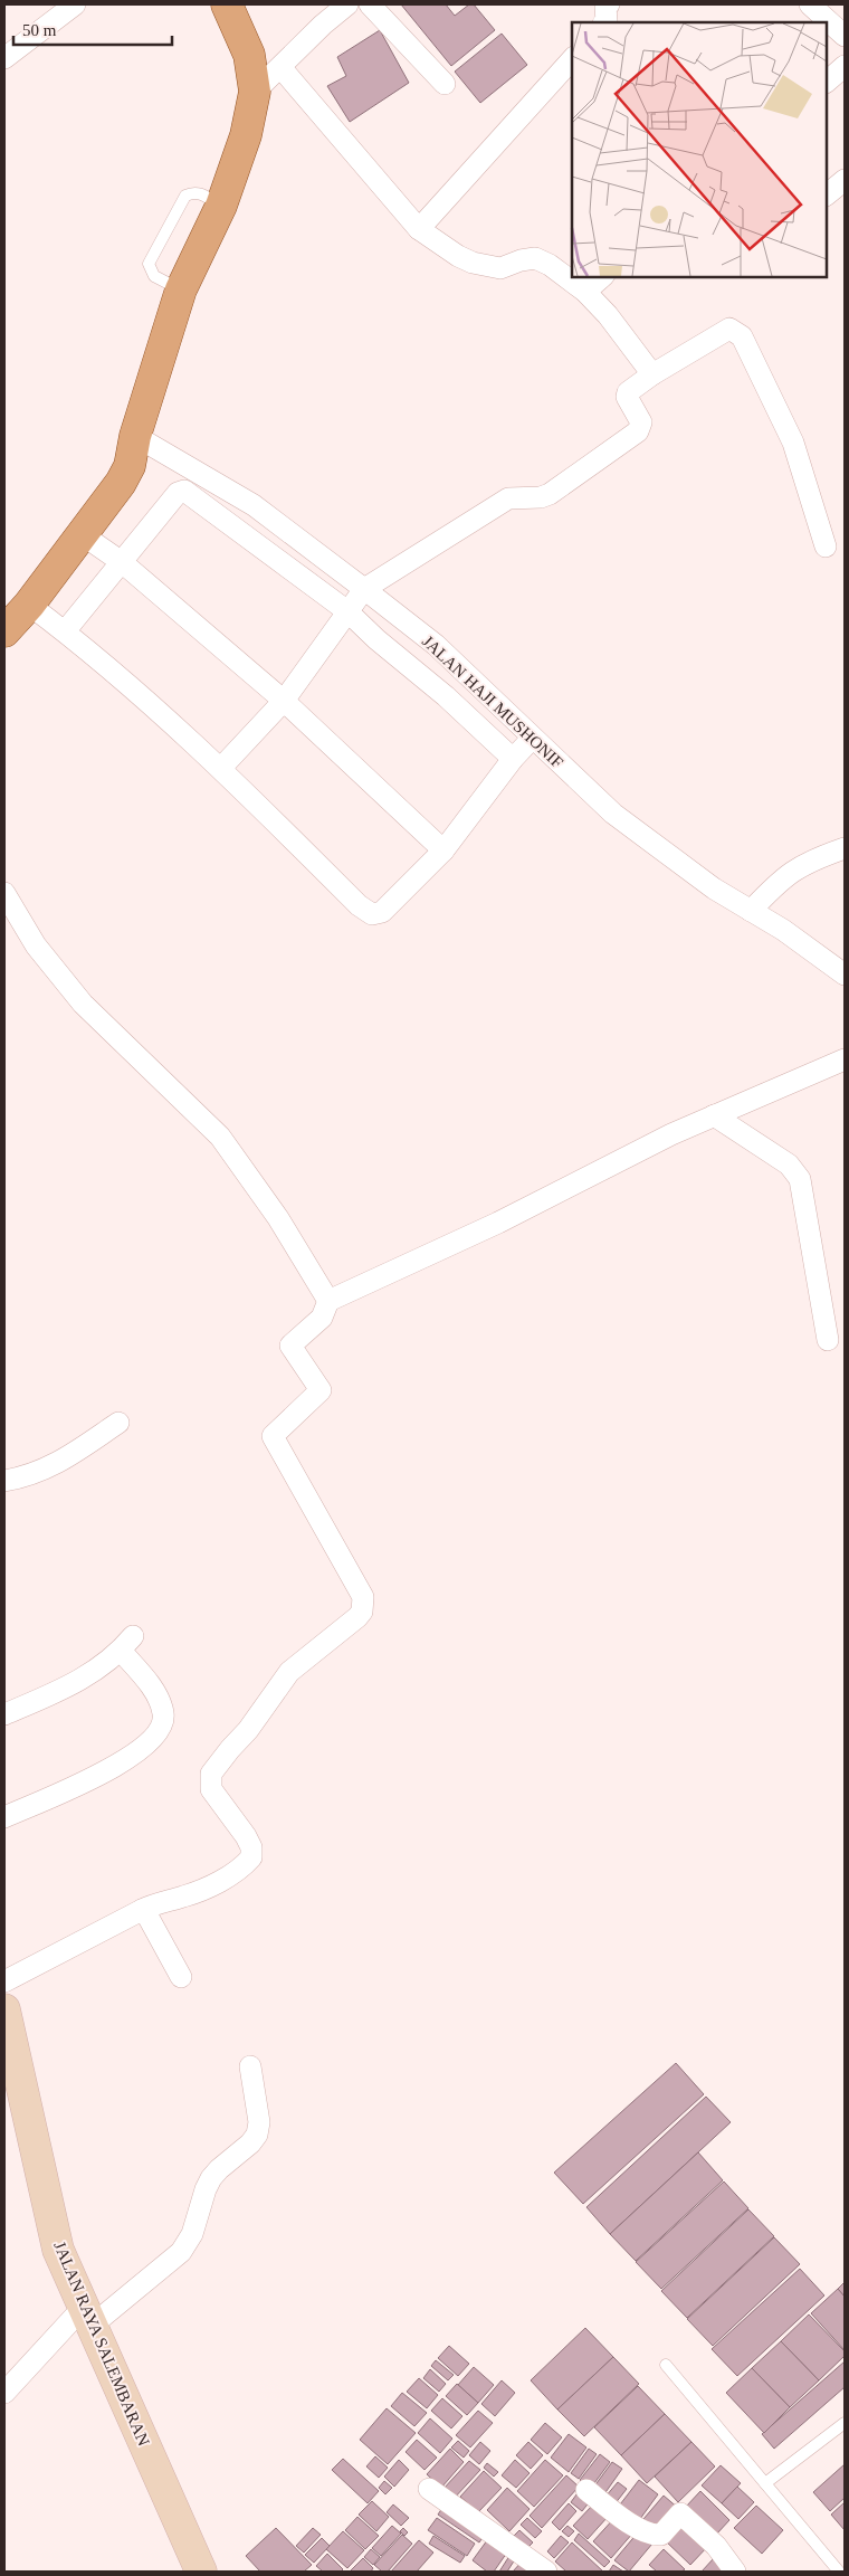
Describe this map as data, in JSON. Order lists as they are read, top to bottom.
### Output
{
  "streets": {
    "main road": ["JALAN RAYA SALEMBARAN"],
    "street": ["JALAN HAJI MUSHONIF"]
  },
  "scale_bar": "50 m"
}
